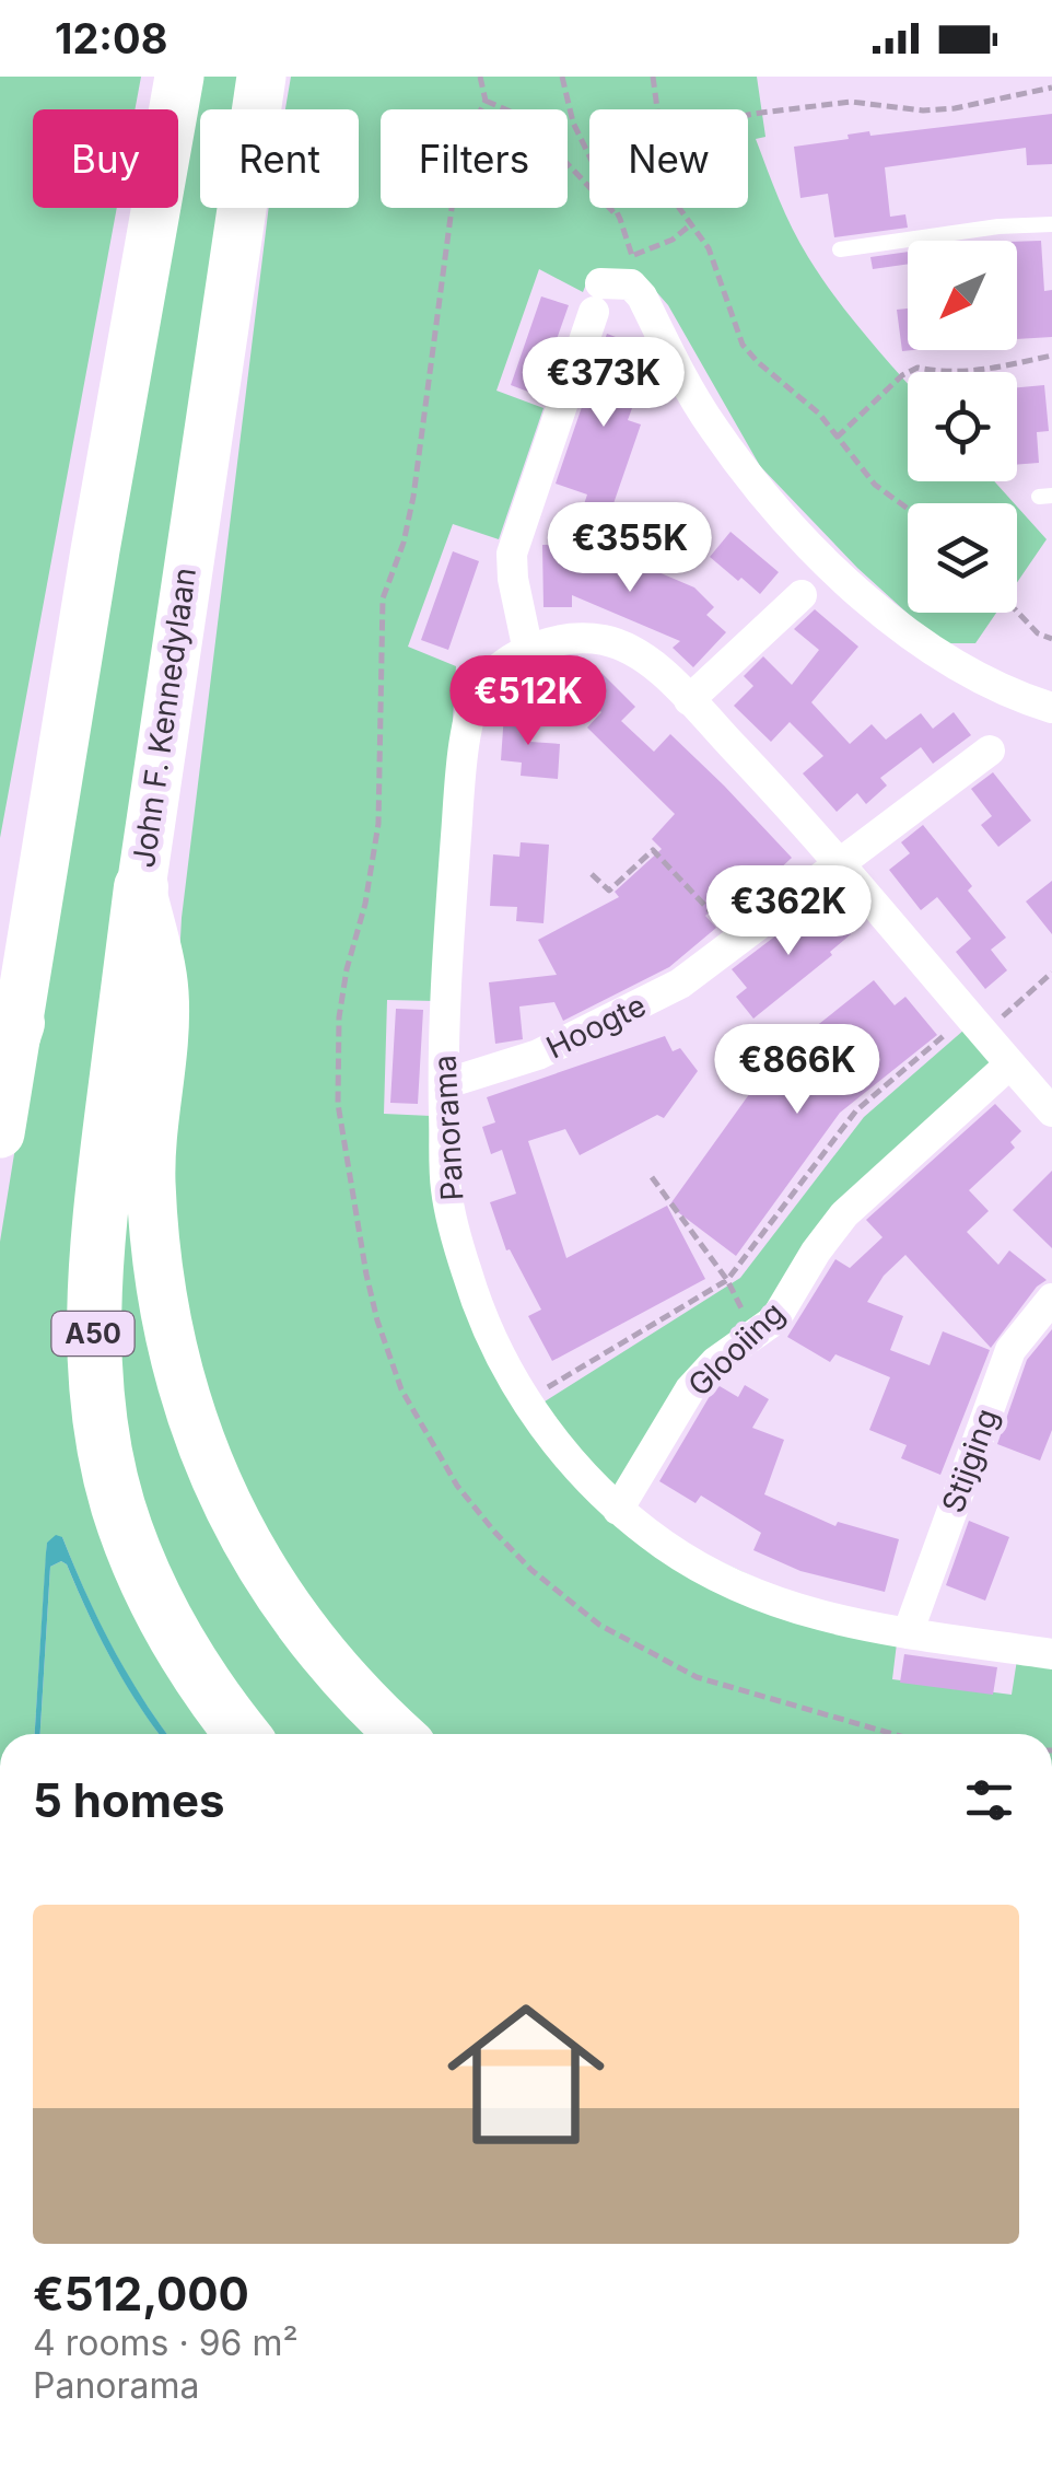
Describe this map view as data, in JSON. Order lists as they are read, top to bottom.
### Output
{
  "streets": {
    "highway": ["John F. Kennedylaan", "A50"],
    "street": [
      "Hoogte",
      "Panorama",
      "Glooiing",
      "Stijging"
    ]
  },
  "crossings": [
    ["John F. Kennedylaan", "A50"],
    ["Hoogte", "Panorama"],
    ["Panorama", "Glooiing"],
    ["Panorama", "Stijging"]
  ],
  "north": "bottom left",
  "page": {
    "status": "12:08",
    "chip": [
      "Buy",
      "Rent",
      "Filters",
      "New"
    ],
    "price": [
      "€373K",
      "€355K",
      "€512K",
      "€362K",
      "€866K"
    ],
    "heading": "5 homes",
    "list": [
      {
        "name": "€512,000",
        "note": "4 rooms · 96 m² · Panorama"
      }
    ]
  }
}
